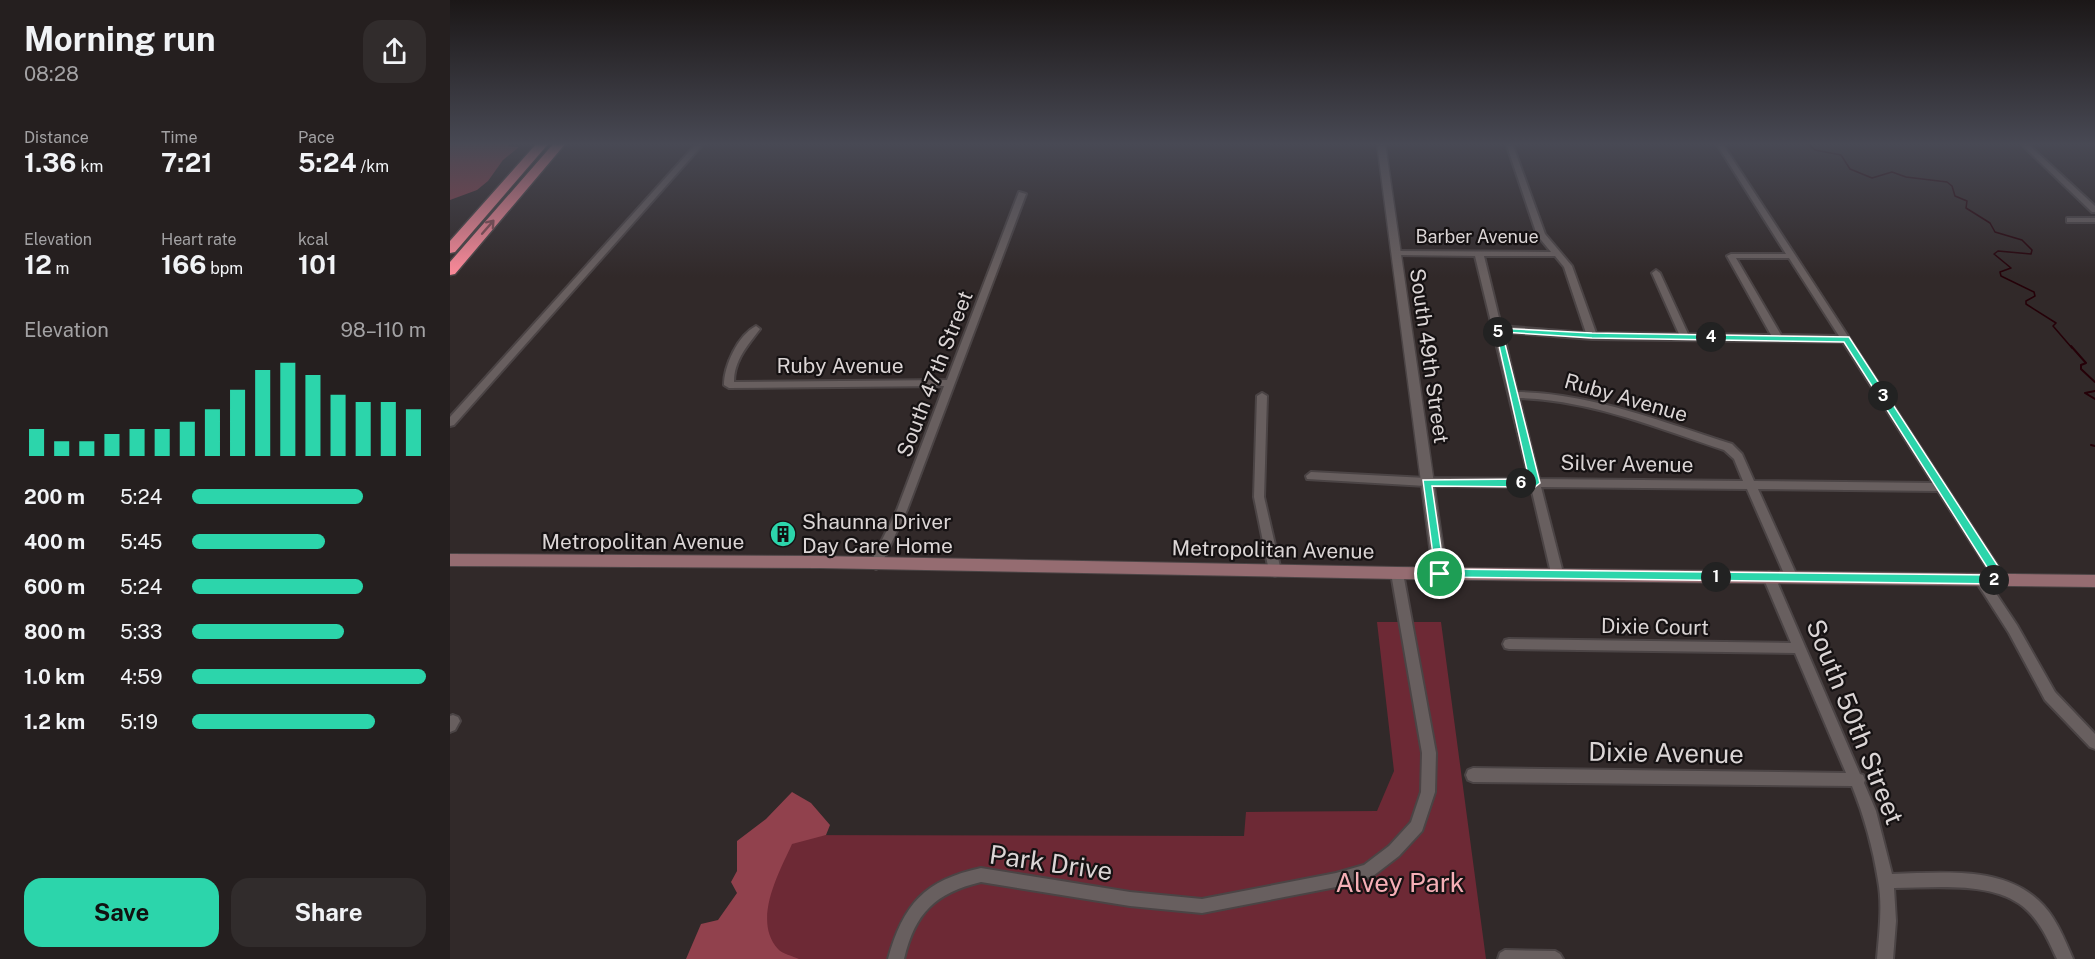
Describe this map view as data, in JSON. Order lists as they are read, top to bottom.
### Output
{
  "streets": {
    "main road": ["Metropolitan Avenue"],
    "street": [
      "Barber Avenue",
      "South 49th Street",
      "Ruby Avenue",
      "South 47th Street",
      "Silver Avenue",
      "Dixie Court",
      "South 50th Street",
      "Dixie Avenue",
      "Park Drive"
    ]
  },
  "crossings": [
    ["Barber Avenue", "South 49th Street"],
    ["South 49th Street", "Silver Avenue"],
    ["South 49th Street", "Metropolitan Avenue"],
    ["Ruby Avenue", "South 47th Street"],
    ["Ruby Avenue", "Silver Avenue"],
    ["South 47th Street", "Metropolitan Avenue"],
    ["Metropolitan Avenue", "South 50th Street"],
    ["Metropolitan Avenue", "Park Drive"],
    ["Dixie Court", "South 50th Street"],
    ["South 50th Street", "Dixie Avenue"]
  ],
  "parks": ["Alvey Park"],
  "places": {
    "building": ["Shaunna Driver Day Care Home"]
  },
  "page": {
    "heading": ["Morning run", "08:28"],
    "stats": [
      ["Distance", "1.36 km"],
      ["Time", "7:21"],
      ["Pace", "5:24 /km"],
      ["Elevation", "12 m"],
      ["Heart rate", "166 bpm"],
      ["kcal", "101"]
    ],
    "chart": ["Elevation", "98–110 m"],
    "pins": [
      "5",
      "4",
      "3",
      "6",
      "1",
      "2"
    ],
    "list": [
      {
        "name": "200 m",
        "note": "5:24"
      },
      {
        "name": "400 m",
        "note": "5:45"
      },
      {
        "name": "600 m",
        "note": "5:24"
      },
      {
        "name": "800 m",
        "note": "5:33"
      },
      {
        "name": "1.0 km",
        "note": "4:59"
      },
      {
        "name": "1.2 km",
        "note": "5:19"
      }
    ],
    "buttons": ["Save", "Share"]
  }
}
